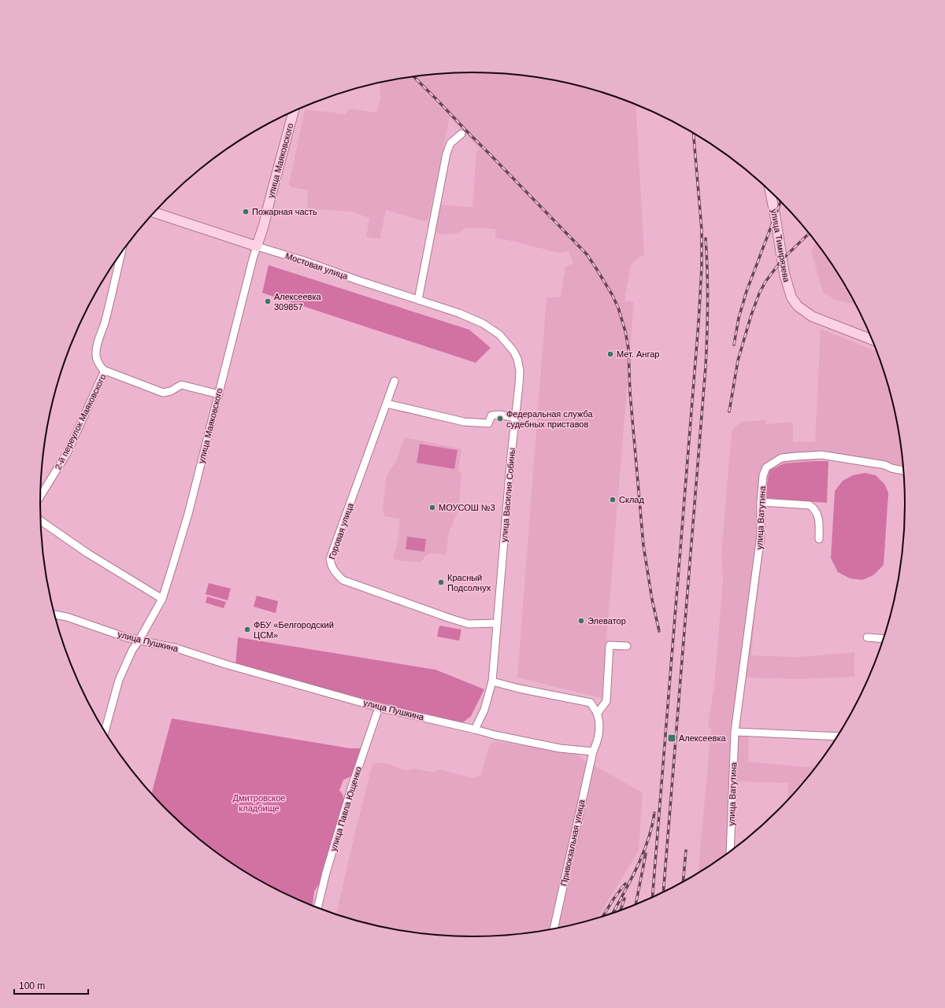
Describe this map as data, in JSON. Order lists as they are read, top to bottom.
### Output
{
  "streets": {
    "main road": ["улица Маяковского", "улица Тимирязева", "Мостовая улица"],
    "street": [
      "2-й переулок Маяковского",
      "улица Василия Собины",
      "улица Ватутина",
      "Горовая улица",
      "улица Пушкина",
      "улица Павла Ющенко",
      "Привокзальная улица"
    ]
  },
  "crossings": [
    ["улица Маяковского", "Мостовая улица"],
    ["улица Маяковского", "улица Пушкина"],
    ["Мостовая улица", "улица Василия Собины"],
    ["улица Василия Собины", "Горовая улица"],
    ["улица Василия Собины", "улица Пушкина"],
    ["улица Пушкина", "улица Павла Ющенко"],
    ["улица Пушкина", "Привокзальная улица"]
  ],
  "parks": ["Дмитровское кладбище"],
  "places": {
    "other": [
      "Пожарная часть",
      "Алексеевка 309857",
      "Мет. Ангар",
      "Федеральная служба судебных приставов",
      "Склад",
      "МОУСОШ №3",
      "Красный Подсолнух",
      "Элеватор",
      "ФБУ «Белгородский ЦСМ»"
    ],
    "transit": ["Алексеевка"]
  },
  "scale_bar": "100 m"
}
